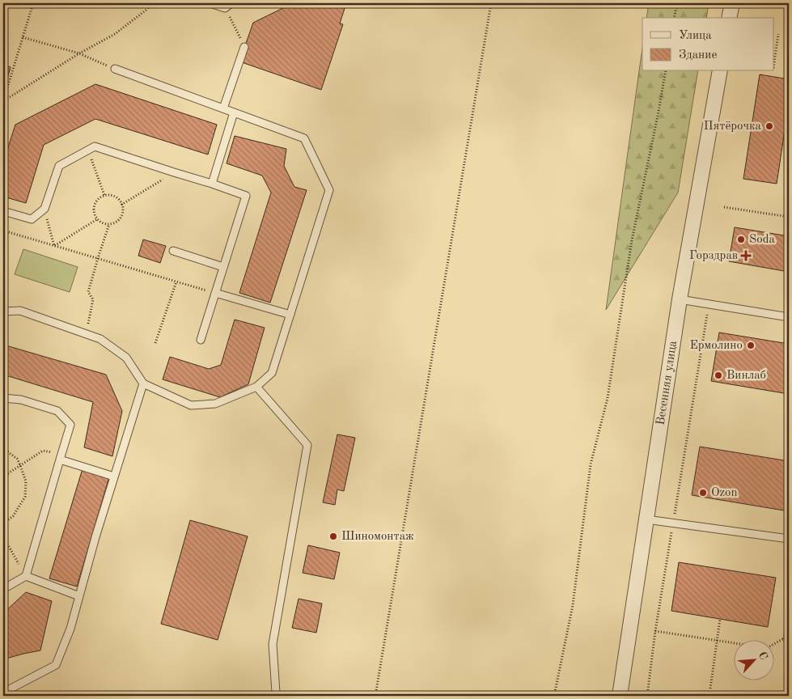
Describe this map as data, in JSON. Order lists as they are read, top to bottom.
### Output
{
  "streets": {
    "street": ["Весенняя улица"]
  },
  "places": {
    "other": [
      "Пятёрочка",
      "Soda",
      "Ермолино",
      "Винлаб",
      "Ozon",
      "Шиномонтаж"
    ],
    "health": ["Горздрав"]
  },
  "legend": ["Улица", "Здание"],
  "north": "top right"
}
